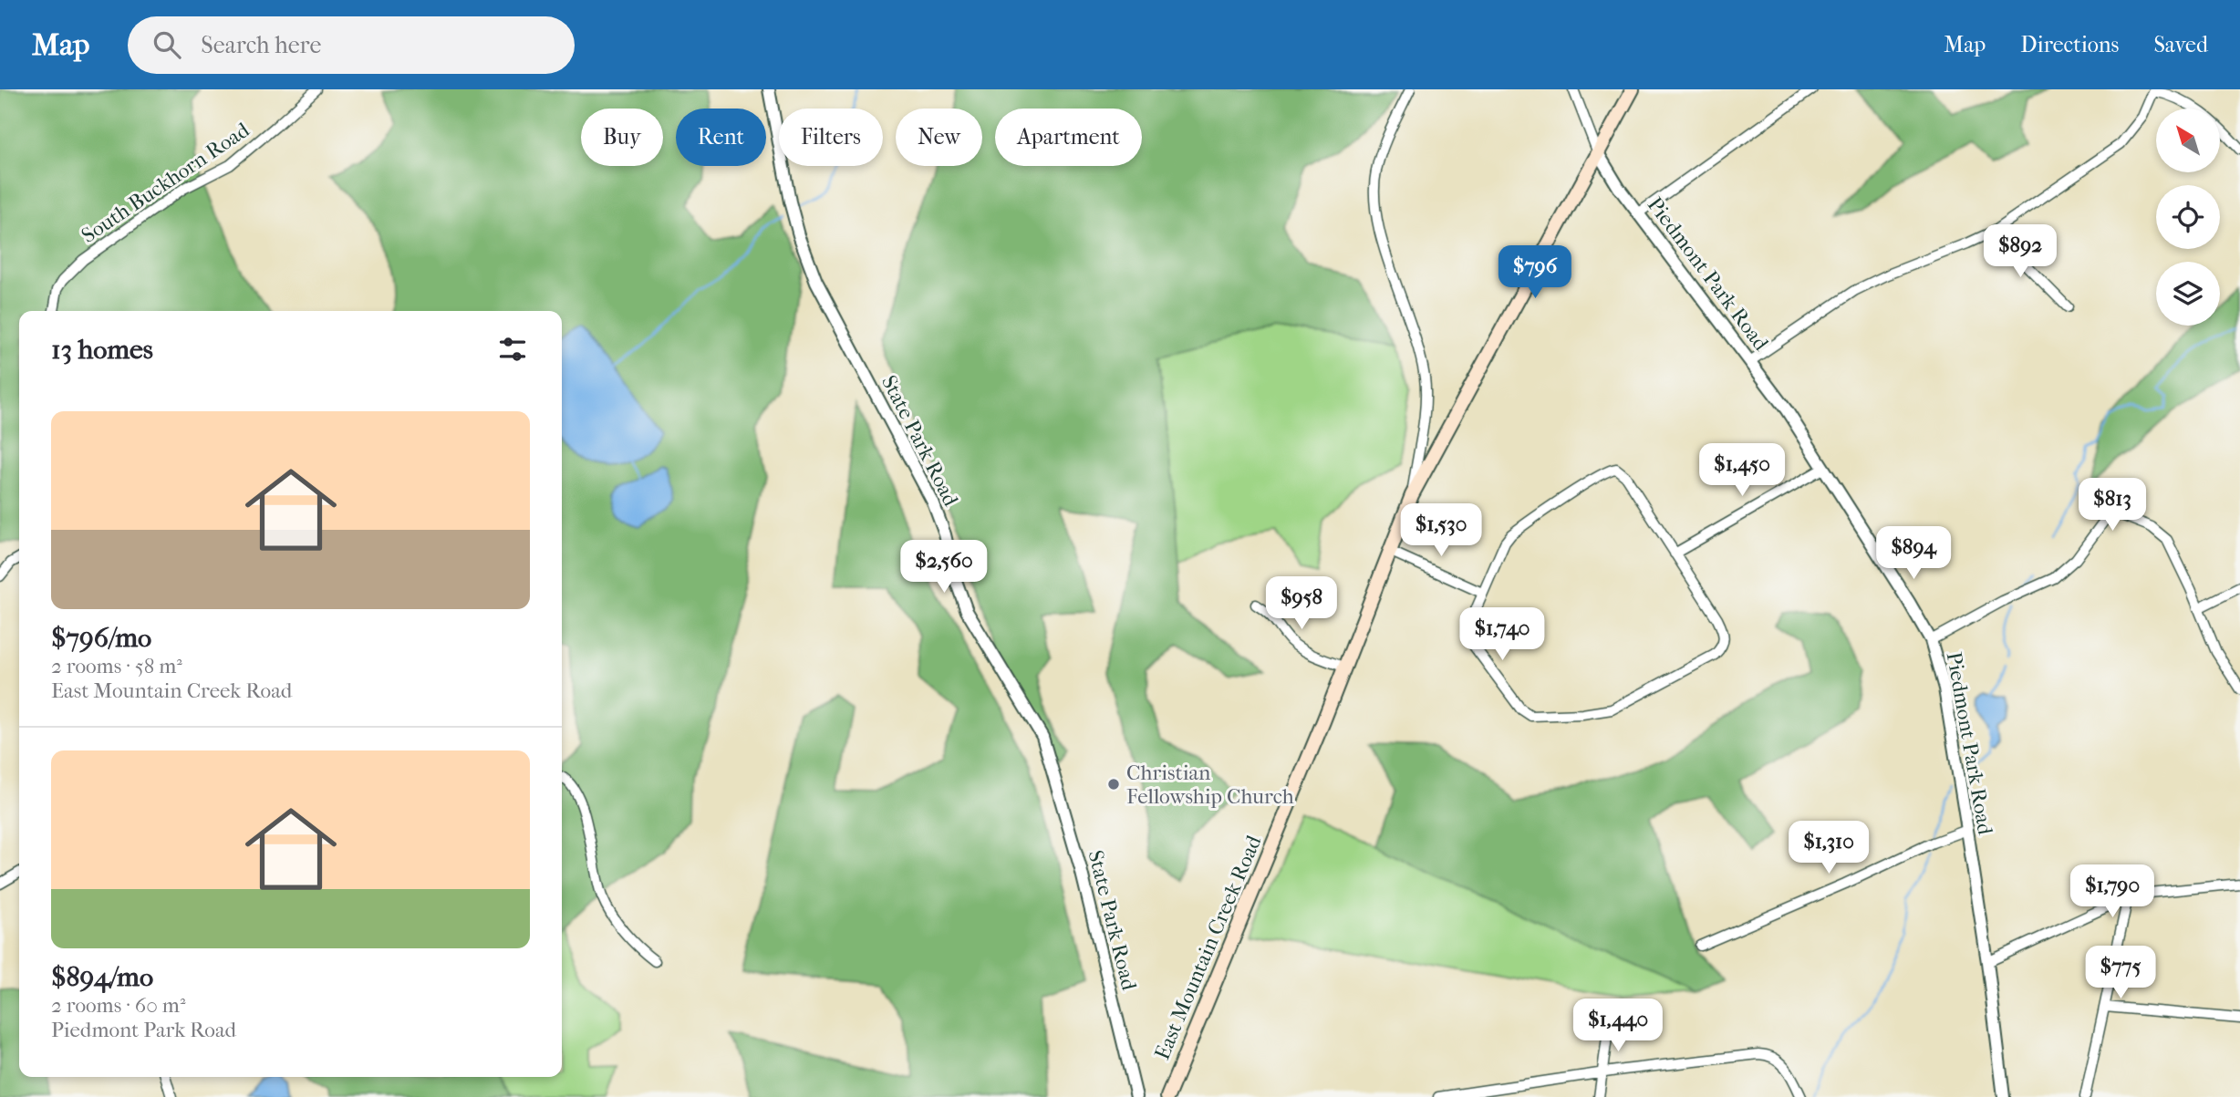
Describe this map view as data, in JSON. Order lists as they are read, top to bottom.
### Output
{
  "streets": {
    "main road": ["East Mountain Creek Road"],
    "street": ["South Buckhorn Road", "Piedmont Park Road", "State Park Road"]
  },
  "crossings": [
    ["Piedmont Park Road", "East Mountain Creek Road"]
  ],
  "places": ["Christian Fellowship Church"],
  "north": "top left",
  "page": {
    "header": "Map",
    "search": "Search here",
    "nav": ["Map", "Directions", "Saved"],
    "chip": [
      "Buy",
      "Rent",
      "Filters",
      "New",
      "Apartment"
    ],
    "price": [
      "$892",
      "$796",
      "$1,450",
      "$813",
      "$1,530",
      "$894",
      "$2,560",
      "$958",
      "$1,740",
      "$1,310",
      "$1,790",
      "$775",
      "$1,440"
    ],
    "heading": "13 homes",
    "list": [
      {
        "name": "$796/mo",
        "note": "2 rooms · 58 m² · East Mountain Creek Road"
      },
      {
        "name": "$894/mo",
        "note": "2 rooms · 60 m² · Piedmont Park Road"
      }
    ]
  }
}
